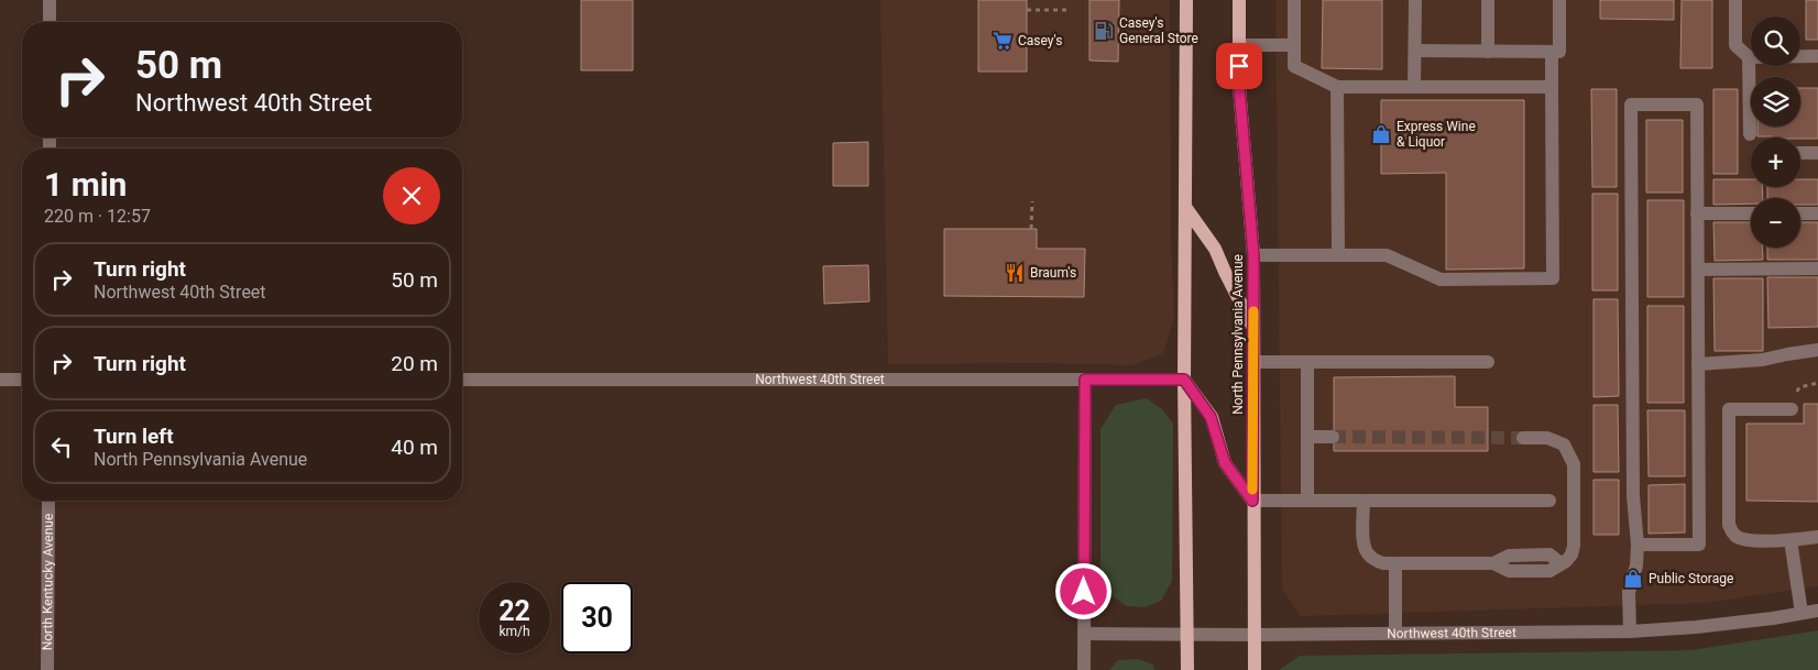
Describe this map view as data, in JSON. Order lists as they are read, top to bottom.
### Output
{
  "streets": {
    "main road": ["North Pennsylvania Avenue"],
    "street": ["Northwest 40th Street", "North Kentucky Avenue"]
  },
  "crossings": [
    ["North Pennsylvania Avenue", "Northwest 40th Street"]
  ],
  "places": {
    "fuel station": ["Casey's General Store"],
    "supermarket": ["Casey's"],
    "shop": ["Express Wine & Liquor", "Public Storage"],
    "restaurant": ["Braum's"]
  },
  "page": {
    "map_buttons": ["+", "−"],
    "turn": ["50 m", "Northwest 40th Street"],
    "heading": ["1 min", "220 m · 12:57"],
    "list": [
      {
        "name": "Turn right",
        "note": "Northwest 40th Street",
        "value": "50 m"
      },
      {
        "name": "Turn right",
        "value": "20 m"
      },
      {
        "name": "Turn left",
        "note": "North Pennsylvania Avenue",
        "value": "40 m"
      }
    ],
    "speed": "22 km/h",
    "limit": "30"
  }
}
